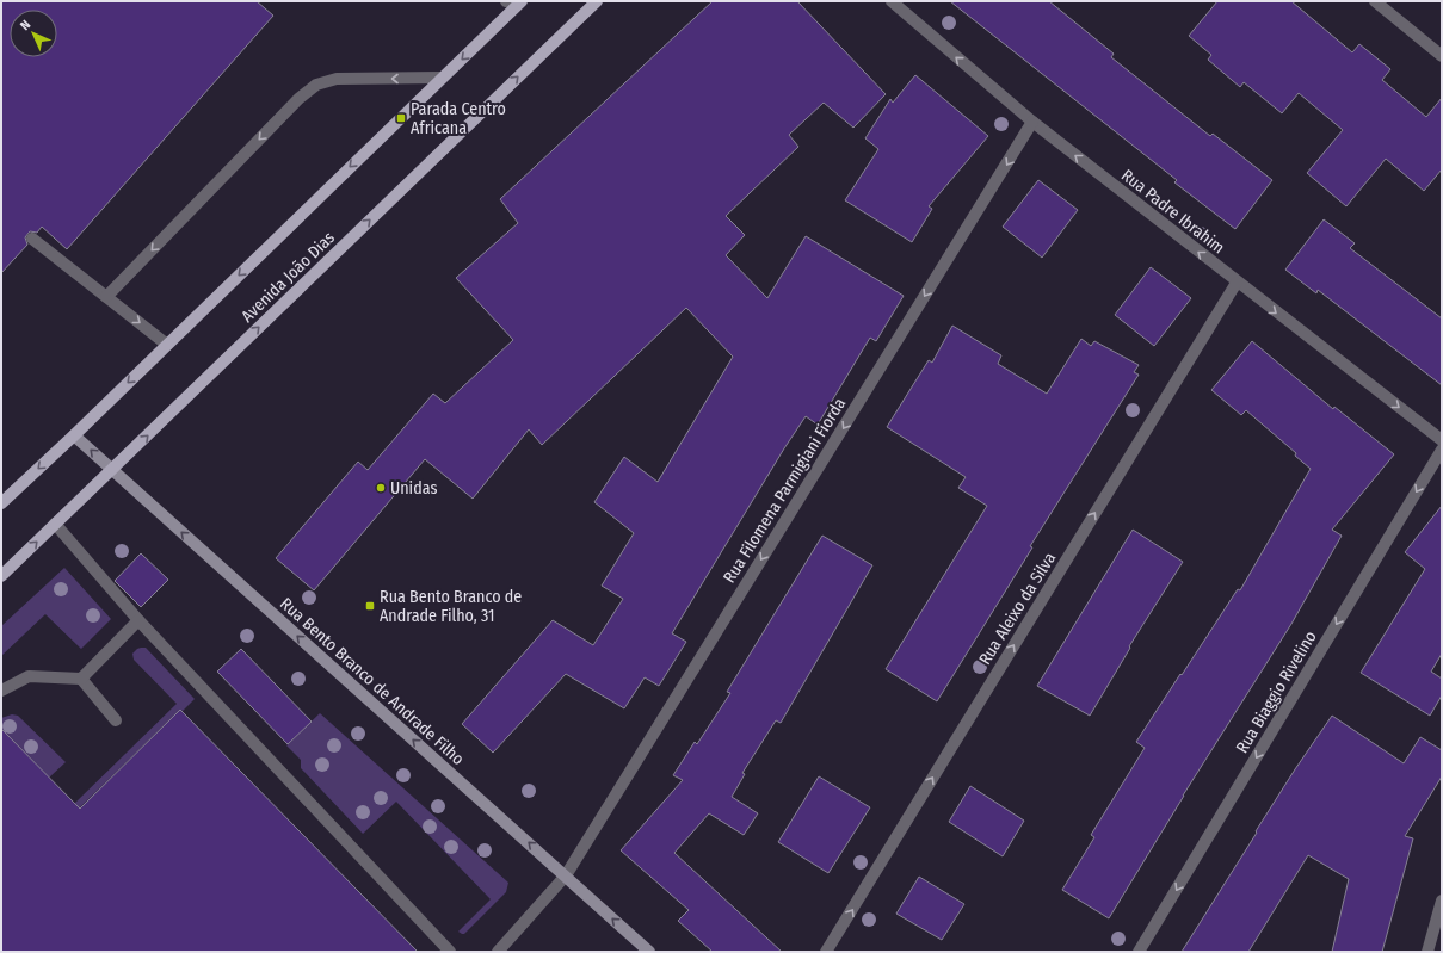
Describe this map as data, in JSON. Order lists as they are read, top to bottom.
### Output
{
  "streets": {
    "main road": ["Avenida João Dias"],
    "street": [
      "Rua Padre Ibrahim",
      "Rua Filomena Parmigiani Fiorda",
      "Rua Aleixo da Silva",
      "Rua Bento Branco de Andrade Filho",
      "Rua Biaggio Rivelino"
    ]
  },
  "crossings": [
    ["Rua Padre Ibrahim", "Rua Filomena Parmigiani Fiorda"],
    ["Rua Padre Ibrahim", "Rua Aleixo da Silva"],
    ["Avenida João Dias", "Rua Bento Branco de Andrade Filho"],
    ["Rua Filomena Parmigiani Fiorda", "Rua Bento Branco de Andrade Filho"]
  ],
  "one_way": ["Rua Filomena Parmigiani Fiorda", "Rua Aleixo da Silva", "Rua Biaggio Rivelino"],
  "places": {
    "transit": ["Parada Centro Africana", "Rua Bento Branco de Andrade Filho, 31"],
    "other": ["Unidas"]
  },
  "north": "top left"
}
